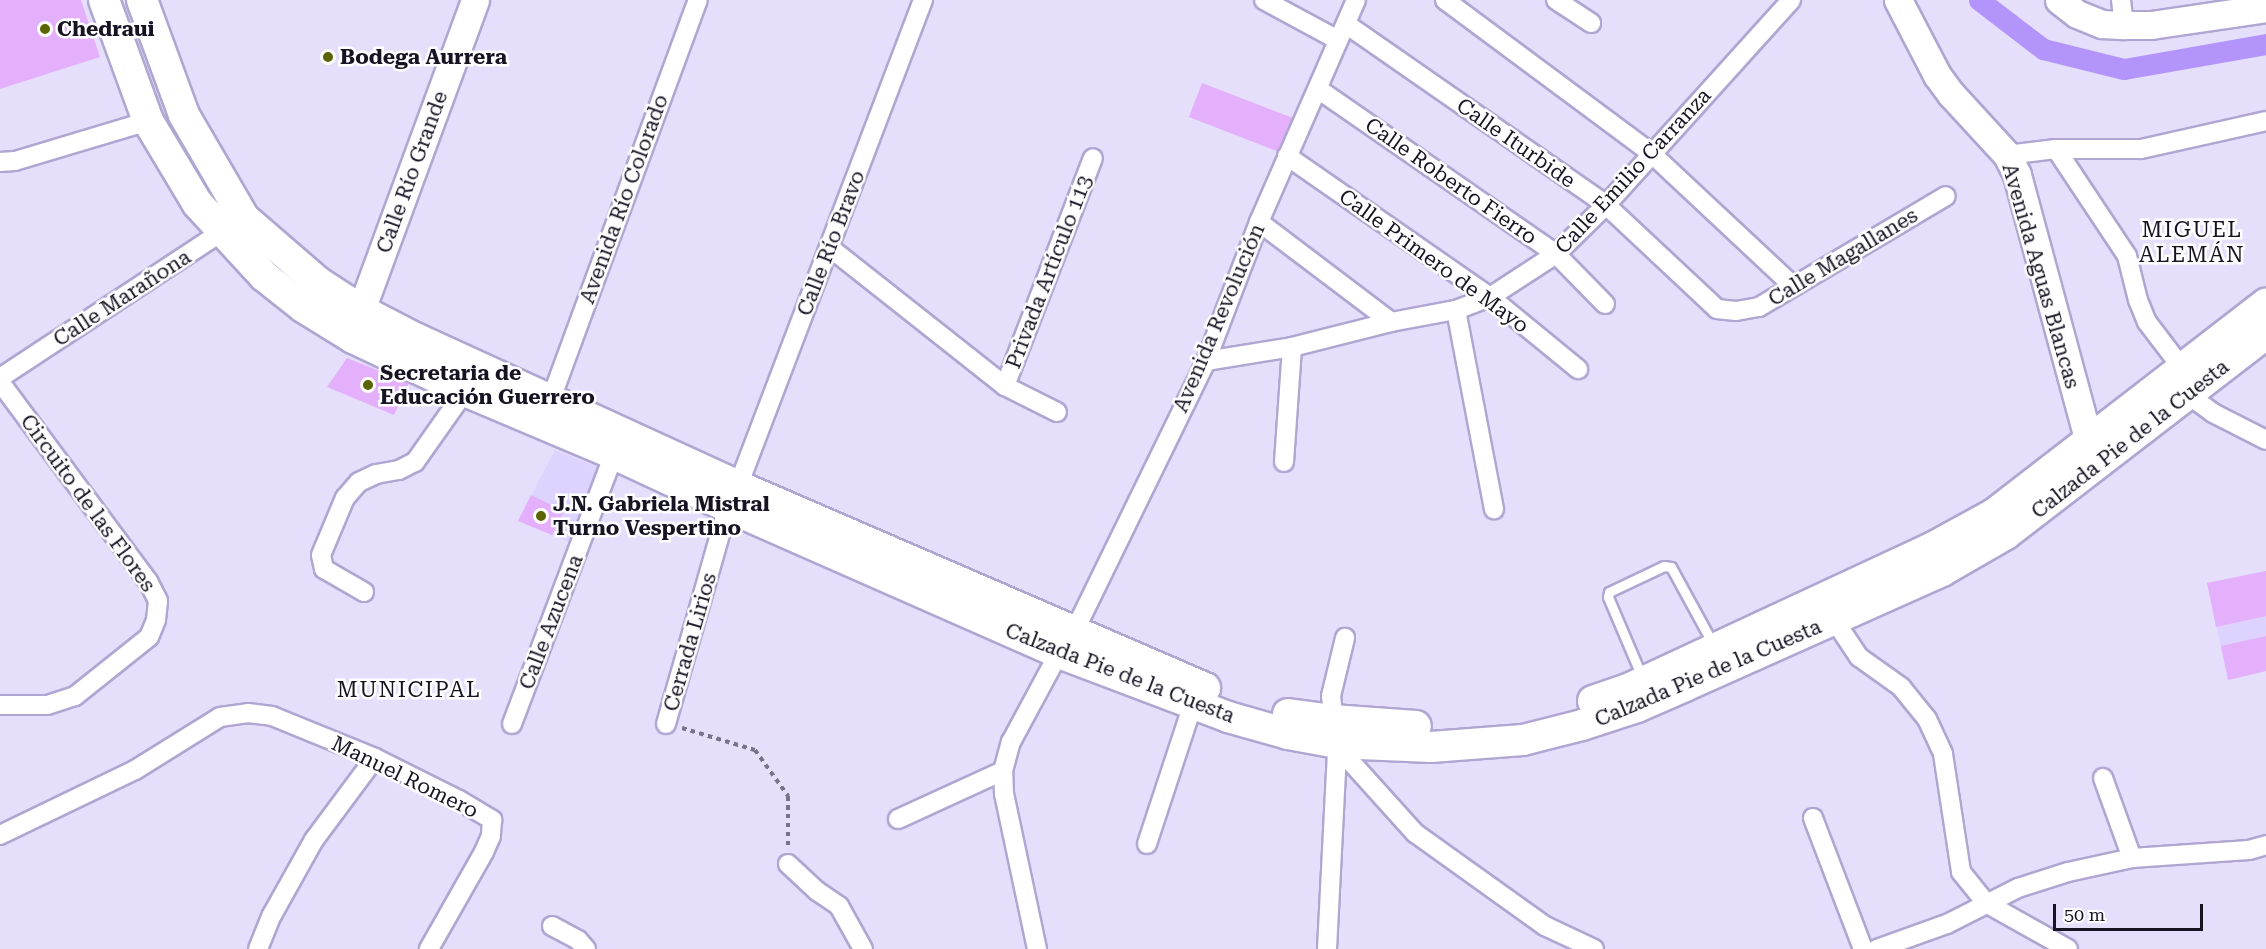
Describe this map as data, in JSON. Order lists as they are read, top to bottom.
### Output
{
  "streets": {
    "main road": ["Calzada Pie de la Cuesta"],
    "street": [
      "Calle Iturbide",
      "Calle Emilio Carranza",
      "Calle Río Grande",
      "Calle Roberto Fierro",
      "Avenida Río Colorado",
      "Calle Río Bravo",
      "Calle Magallanes",
      "Calle Primero de Mayo",
      "Privada Artículo 113",
      "Avenida Aguas Blancas",
      "Calle Marañona",
      "Avenida Revolución",
      "Circuito de las Flores",
      "Calle Azucena",
      "Cerrada Lirios",
      "Manuel Romero"
    ]
  },
  "crossings": [
    ["Calle Iturbide", "Calle Emilio Carranza"],
    ["Calle Iturbide", "Calle Magallanes"],
    ["Calle Iturbide", "Avenida Revolución"],
    ["Calle Emilio Carranza", "Calle Roberto Fierro"],
    ["Calle Emilio Carranza", "Calle Primero de Mayo"],
    ["Calle Emilio Carranza", "Avenida Revolución"],
    ["Calle Río Grande", "Calzada Pie de la Cuesta"],
    ["Calle Roberto Fierro", "Avenida Revolución"],
    ["Avenida Río Colorado", "Calzada Pie de la Cuesta"],
    ["Calle Río Bravo", "Calzada Pie de la Cuesta"],
    ["Calle Río Bravo", "Cerrada Lirios"],
    ["Calle Primero de Mayo", "Avenida Revolución"],
    ["Avenida Aguas Blancas", "Calzada Pie de la Cuesta"],
    ["Calle Marañona", "Calzada Pie de la Cuesta"],
    ["Calle Marañona", "Circuito de las Flores"],
    ["Avenida Revolución", "Calzada Pie de la Cuesta"],
    ["Calzada Pie de la Cuesta", "Calle Azucena"],
    ["Calzada Pie de la Cuesta", "Cerrada Lirios"]
  ],
  "districts": ["MIGUEL ALEMÁN", "MUNICIPAL"],
  "places": [
    "Chedraui",
    "Bodega Aurrera",
    "Secretaria de Educación Guerrero",
    "J.N. Gabriela Mistral Turno Vespertino"
  ],
  "scale_bar": "50 m"
}
